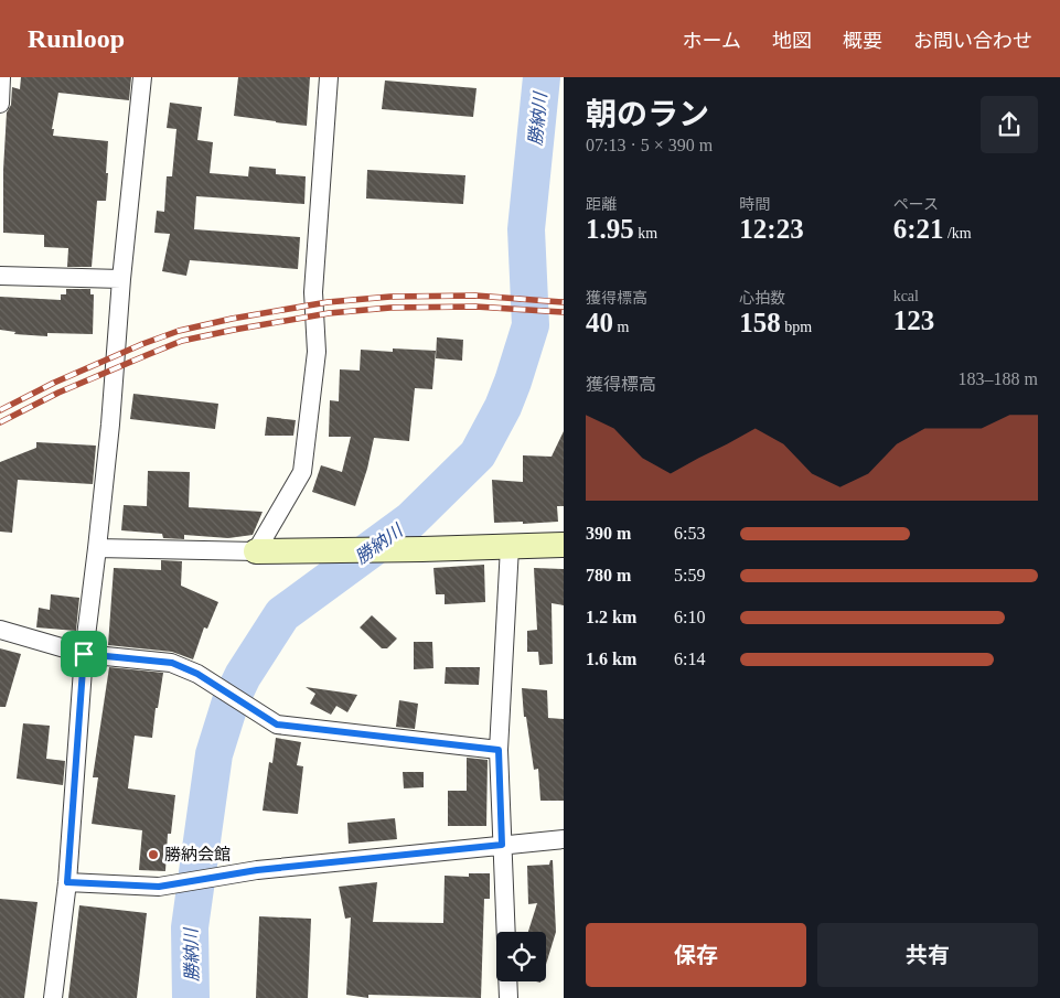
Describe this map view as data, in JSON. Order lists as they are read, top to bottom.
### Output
{
  "water": ["勝納川"],
  "places": ["勝納会館"],
  "page": {
    "header": "Runloop",
    "nav": [
      "ホーム",
      "地図",
      "概要",
      "お問い合わせ"
    ],
    "heading": ["朝のラン", "07:13 · 5 × 390 m"],
    "stats": [
      ["距離", "1.95 km"],
      ["時間", "12:23"],
      ["ペース", "6:21 /km"],
      ["獲得標高", "40 m"],
      ["心拍数", "158 bpm"],
      ["kcal", "123"]
    ],
    "chart": ["獲得標高", "183–188 m"],
    "list": [
      {
        "name": "390 m",
        "note": "6:53"
      },
      {
        "name": "780 m",
        "note": "5:59"
      },
      {
        "name": "1.2 km",
        "note": "6:10"
      },
      {
        "name": "1.6 km",
        "note": "6:14"
      }
    ],
    "buttons": ["保存", "共有"]
  }
}
